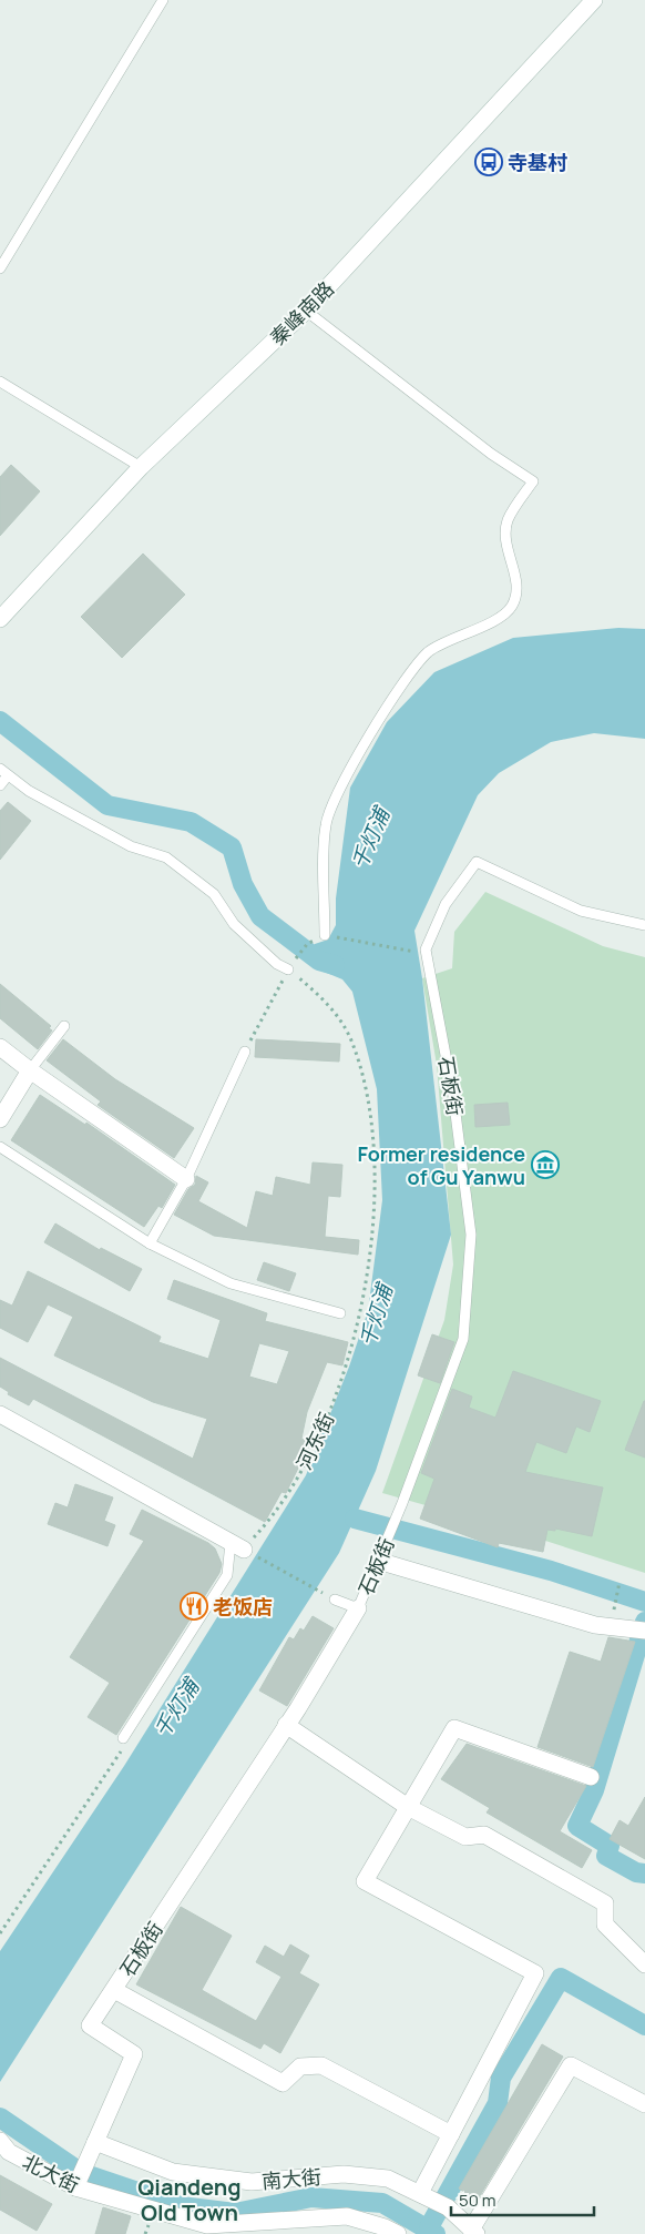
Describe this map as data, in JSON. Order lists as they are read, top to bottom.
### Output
{
  "streets": {
    "street": [
      "秦峰南路",
      "石板街",
      "北大街",
      "南大街"
    ],
    "path": ["河东街"]
  },
  "crossings": [
    ["石板街", "北大街"],
    ["石板街", "南大街"]
  ],
  "districts": ["Qiandeng Old Town"],
  "water": ["千灯浦"],
  "places": {
    "bus stop": ["寺基村"],
    "museum": ["Former residence of Gu Yanwu"],
    "restaurant": ["老饭店"]
  },
  "scale_bar": "50 m"
}
